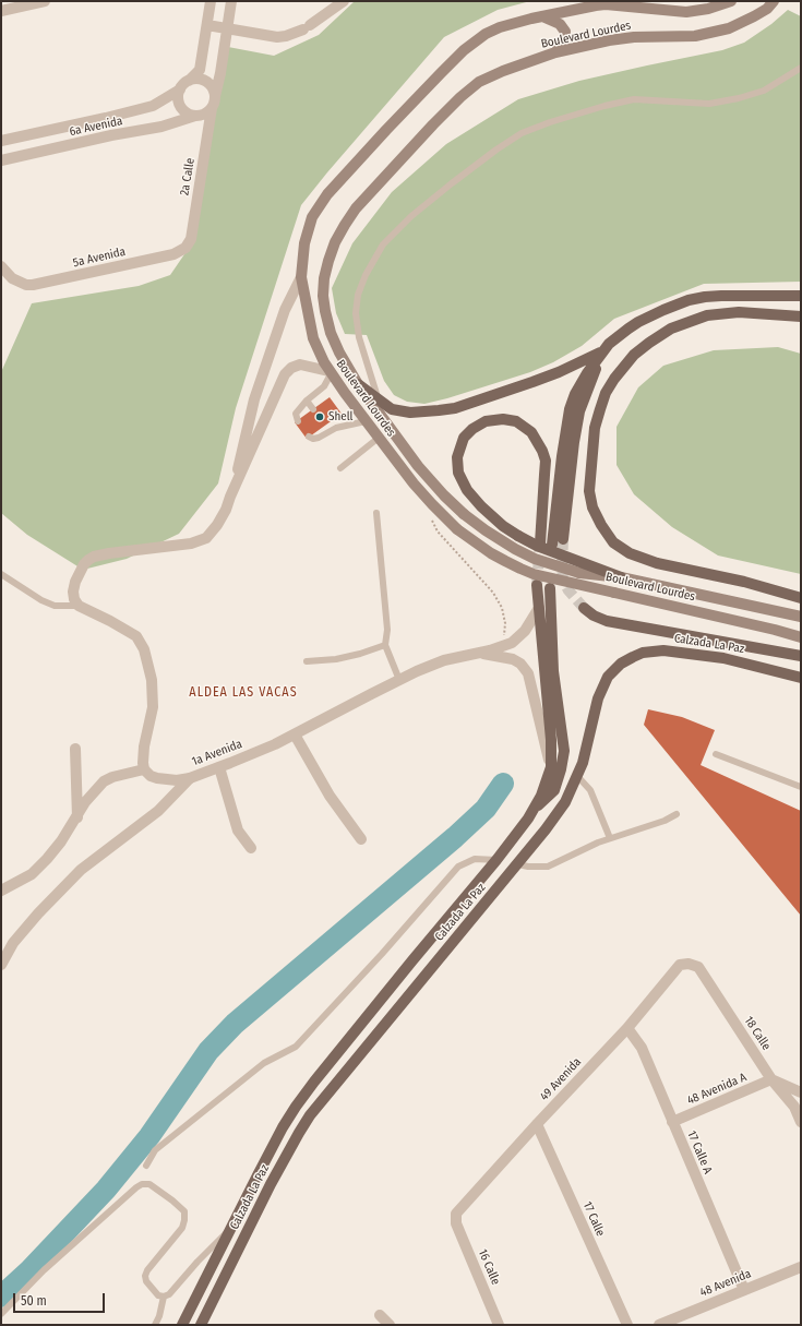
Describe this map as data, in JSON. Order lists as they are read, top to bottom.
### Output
{
  "streets": {
    "main road": ["Boulevard Lourdes", "Calzada La Paz"],
    "street": [
      "6a Avenida",
      "2a Calle",
      "5a Avenida",
      "1a Avenida",
      "18 Calle",
      "49 Avenida",
      "48 Avenida A",
      "17 Calle A",
      "17 Calle",
      "16 Calle",
      "48 Avenida"
    ]
  },
  "crossings": [
    ["6a Avenida", "2a Calle"],
    ["2a Calle", "5a Avenida"],
    ["Calzada La Paz", "1a Avenida"],
    ["18 Calle", "49 Avenida"],
    ["18 Calle", "48 Avenida A"],
    ["49 Avenida", "17 Calle A"],
    ["49 Avenida", "17 Calle"],
    ["49 Avenida", "16 Calle"],
    ["48 Avenida A", "17 Calle A"],
    ["17 Calle A", "48 Avenida"]
  ],
  "districts": ["ALDEA LAS VACAS"],
  "places": ["Shell"],
  "scale_bar": "50 m"
}
